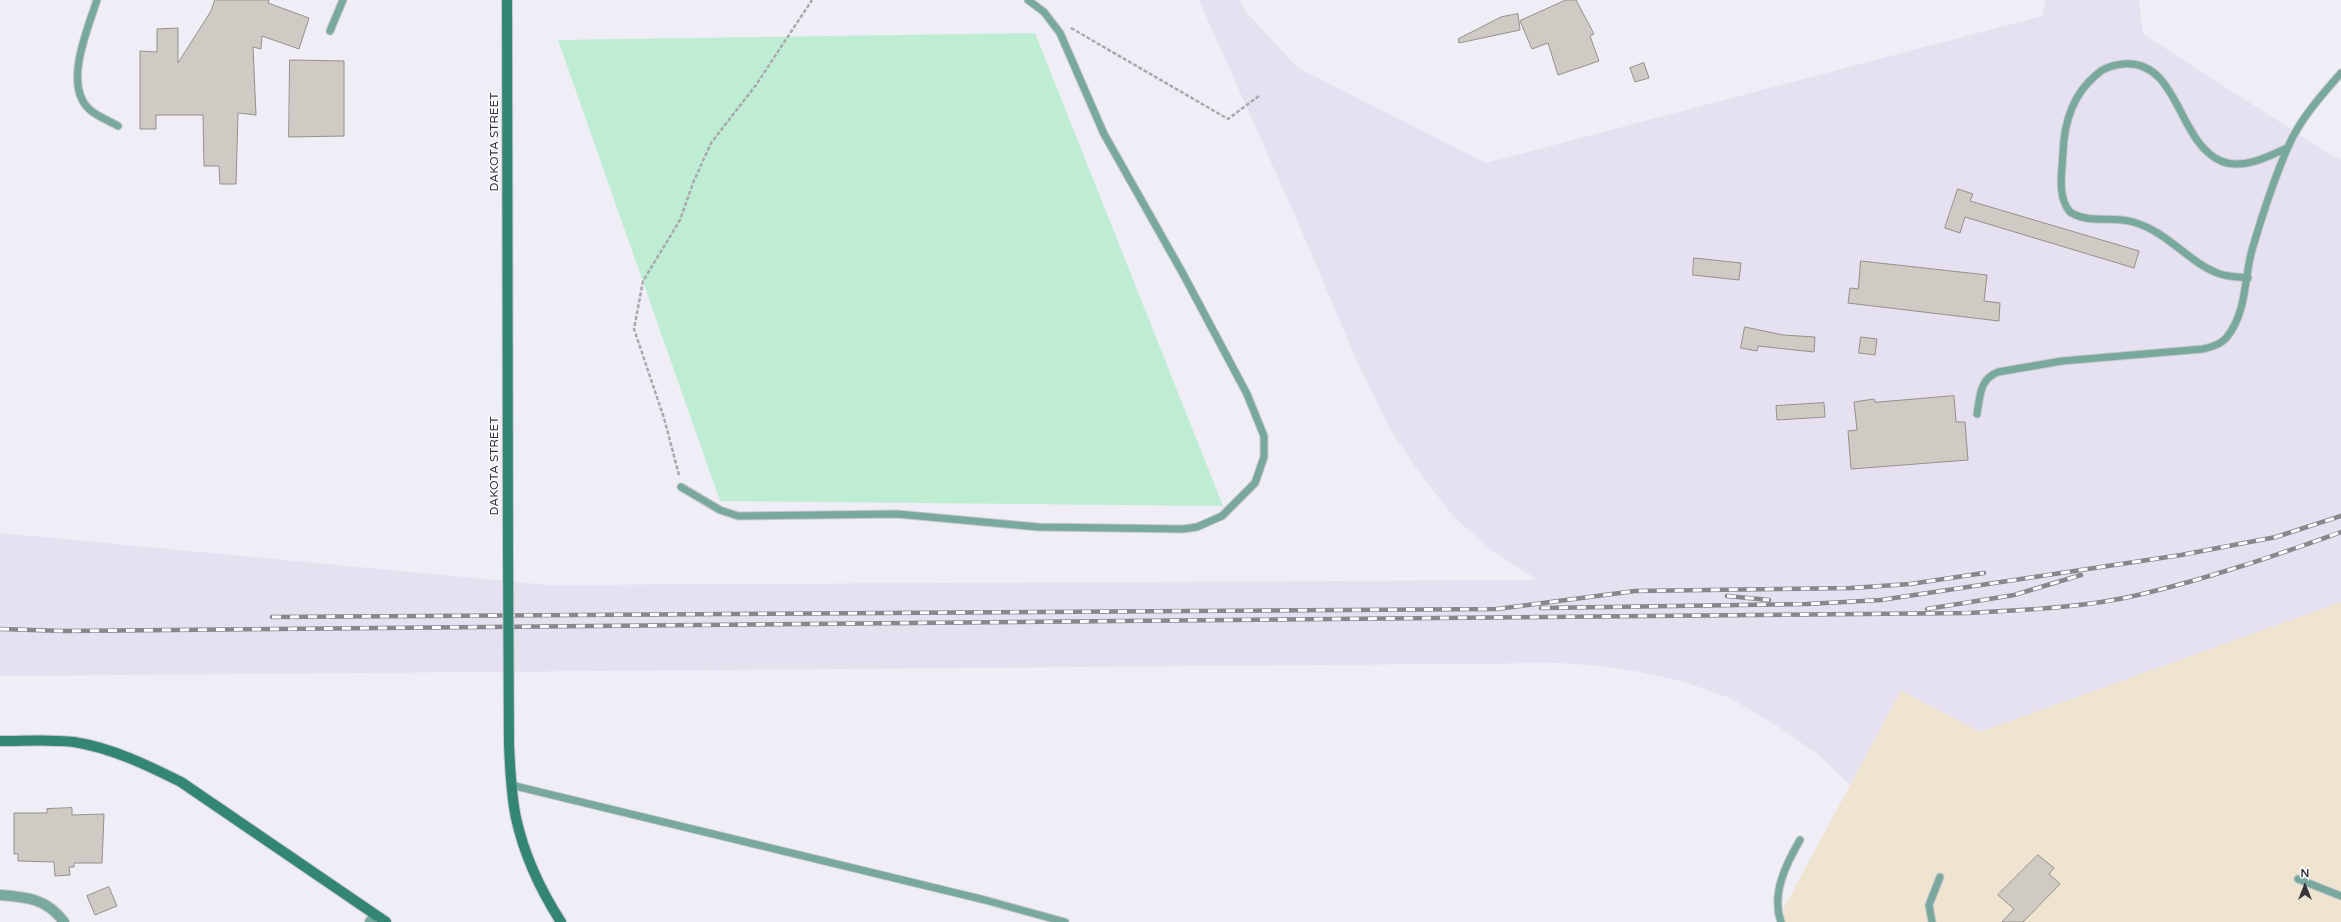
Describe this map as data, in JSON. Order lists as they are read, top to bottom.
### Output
{
  "streets": {
    "street": ["DAKOTA STREET"]
  },
  "north": "top"
}
